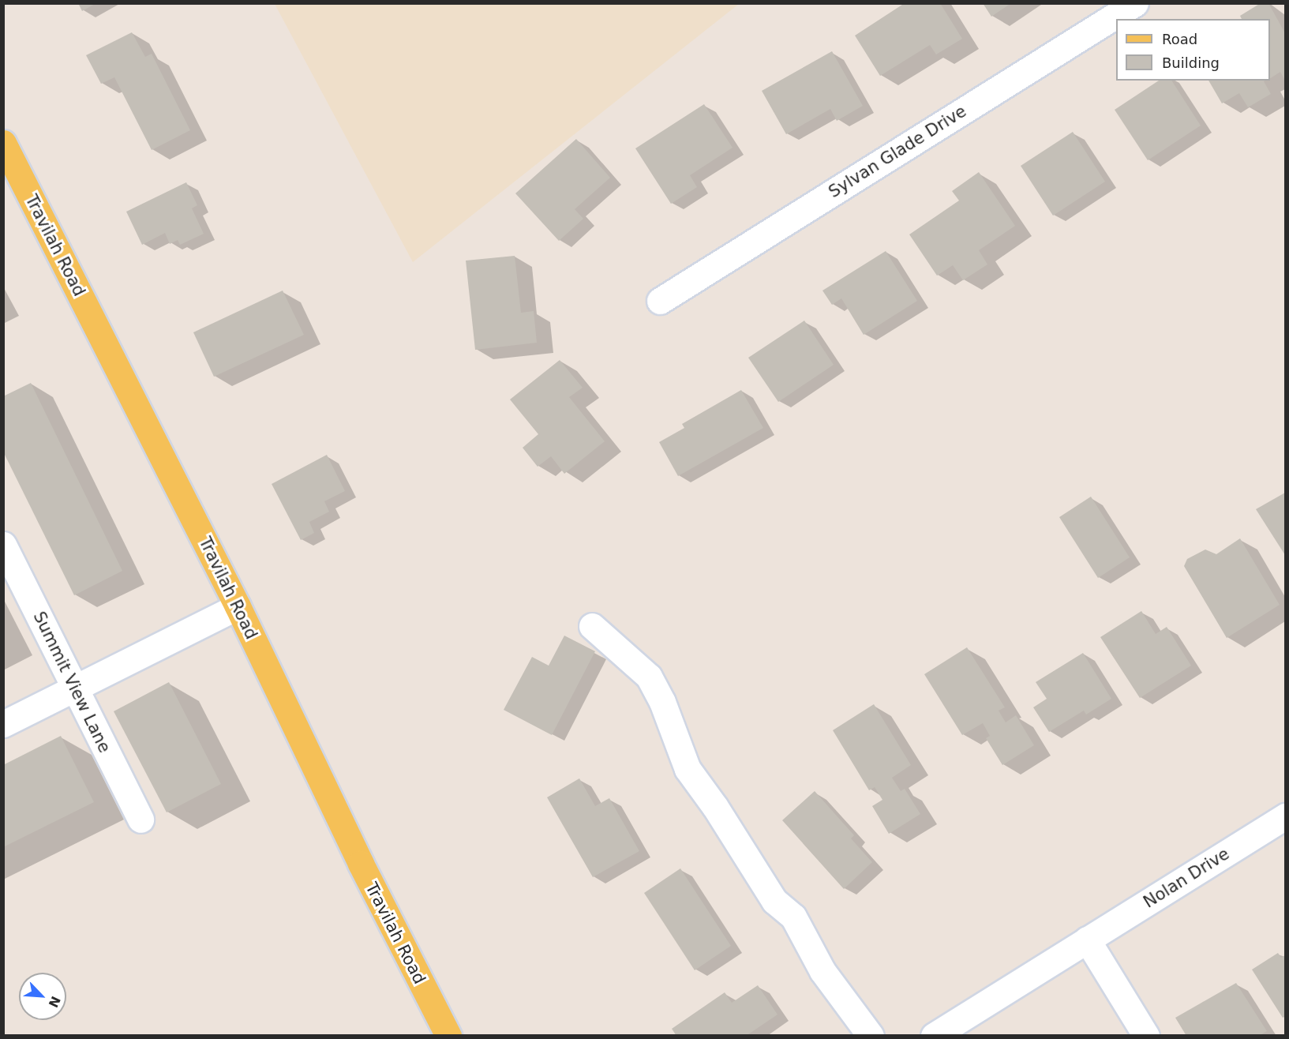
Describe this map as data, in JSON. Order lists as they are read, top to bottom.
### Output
{
  "streets": {
    "main road": ["Travilah Road"],
    "street": ["Sylvan Glade Drive", "Summit View Lane", "Nolan Drive"]
  },
  "legend": ["Road", "Building"],
  "north": "bottom right"
}
